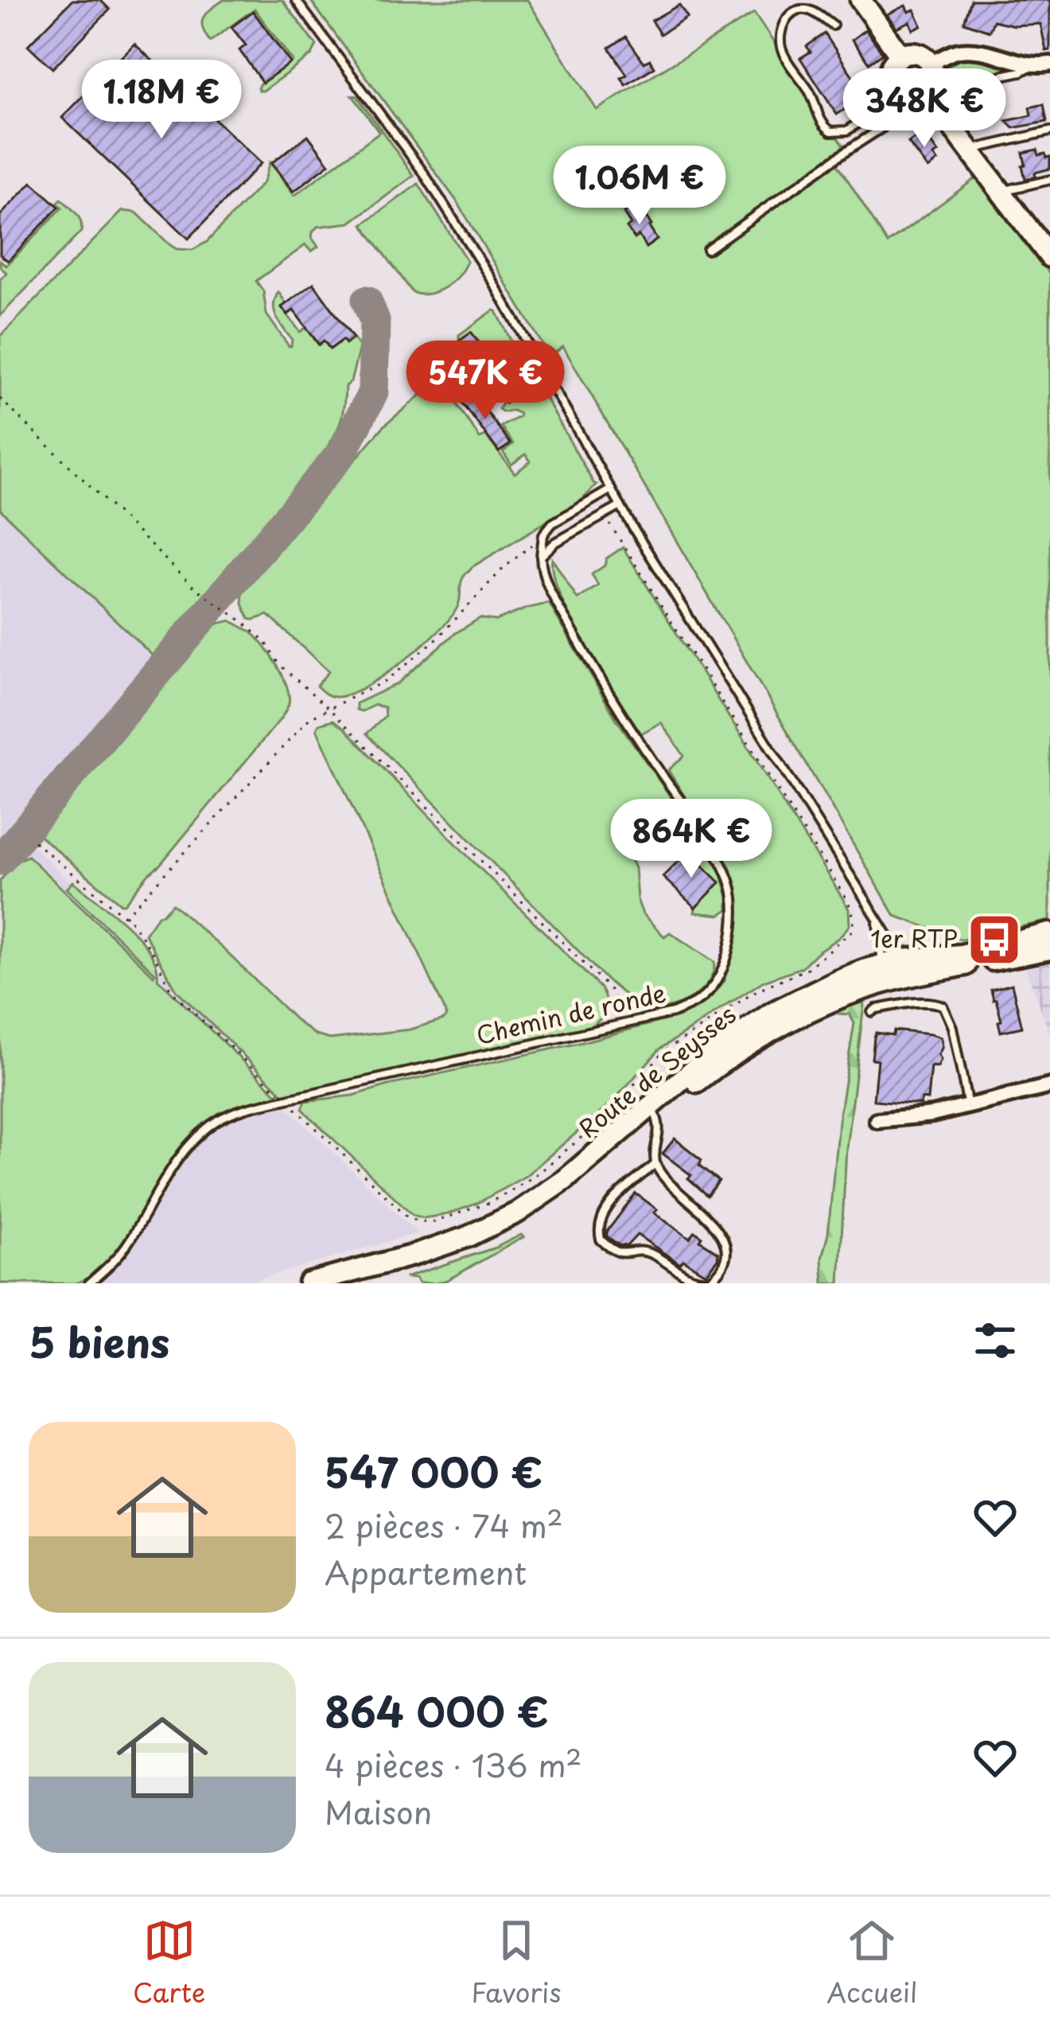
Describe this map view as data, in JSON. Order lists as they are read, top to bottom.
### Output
{
  "streets": {
    "main road": ["Route de Seysses"],
    "lane": ["Chemin de ronde"]
  },
  "places": {
    "bus stop": ["1er RTP"]
  },
  "page": {
    "price": [
      "1.18M €",
      "348K €",
      "1.06M €",
      "547K €",
      "864K €"
    ],
    "heading": "5 biens",
    "list": [
      {
        "name": "547 000 €",
        "note": "2 pièces · 74 m² · Appartement"
      },
      {
        "name": "864 000 €",
        "note": "4 pièces · 136 m² · Maison"
      }
    ],
    "tabs": ["Carte", "Favoris", "Accueil"]
  }
}
